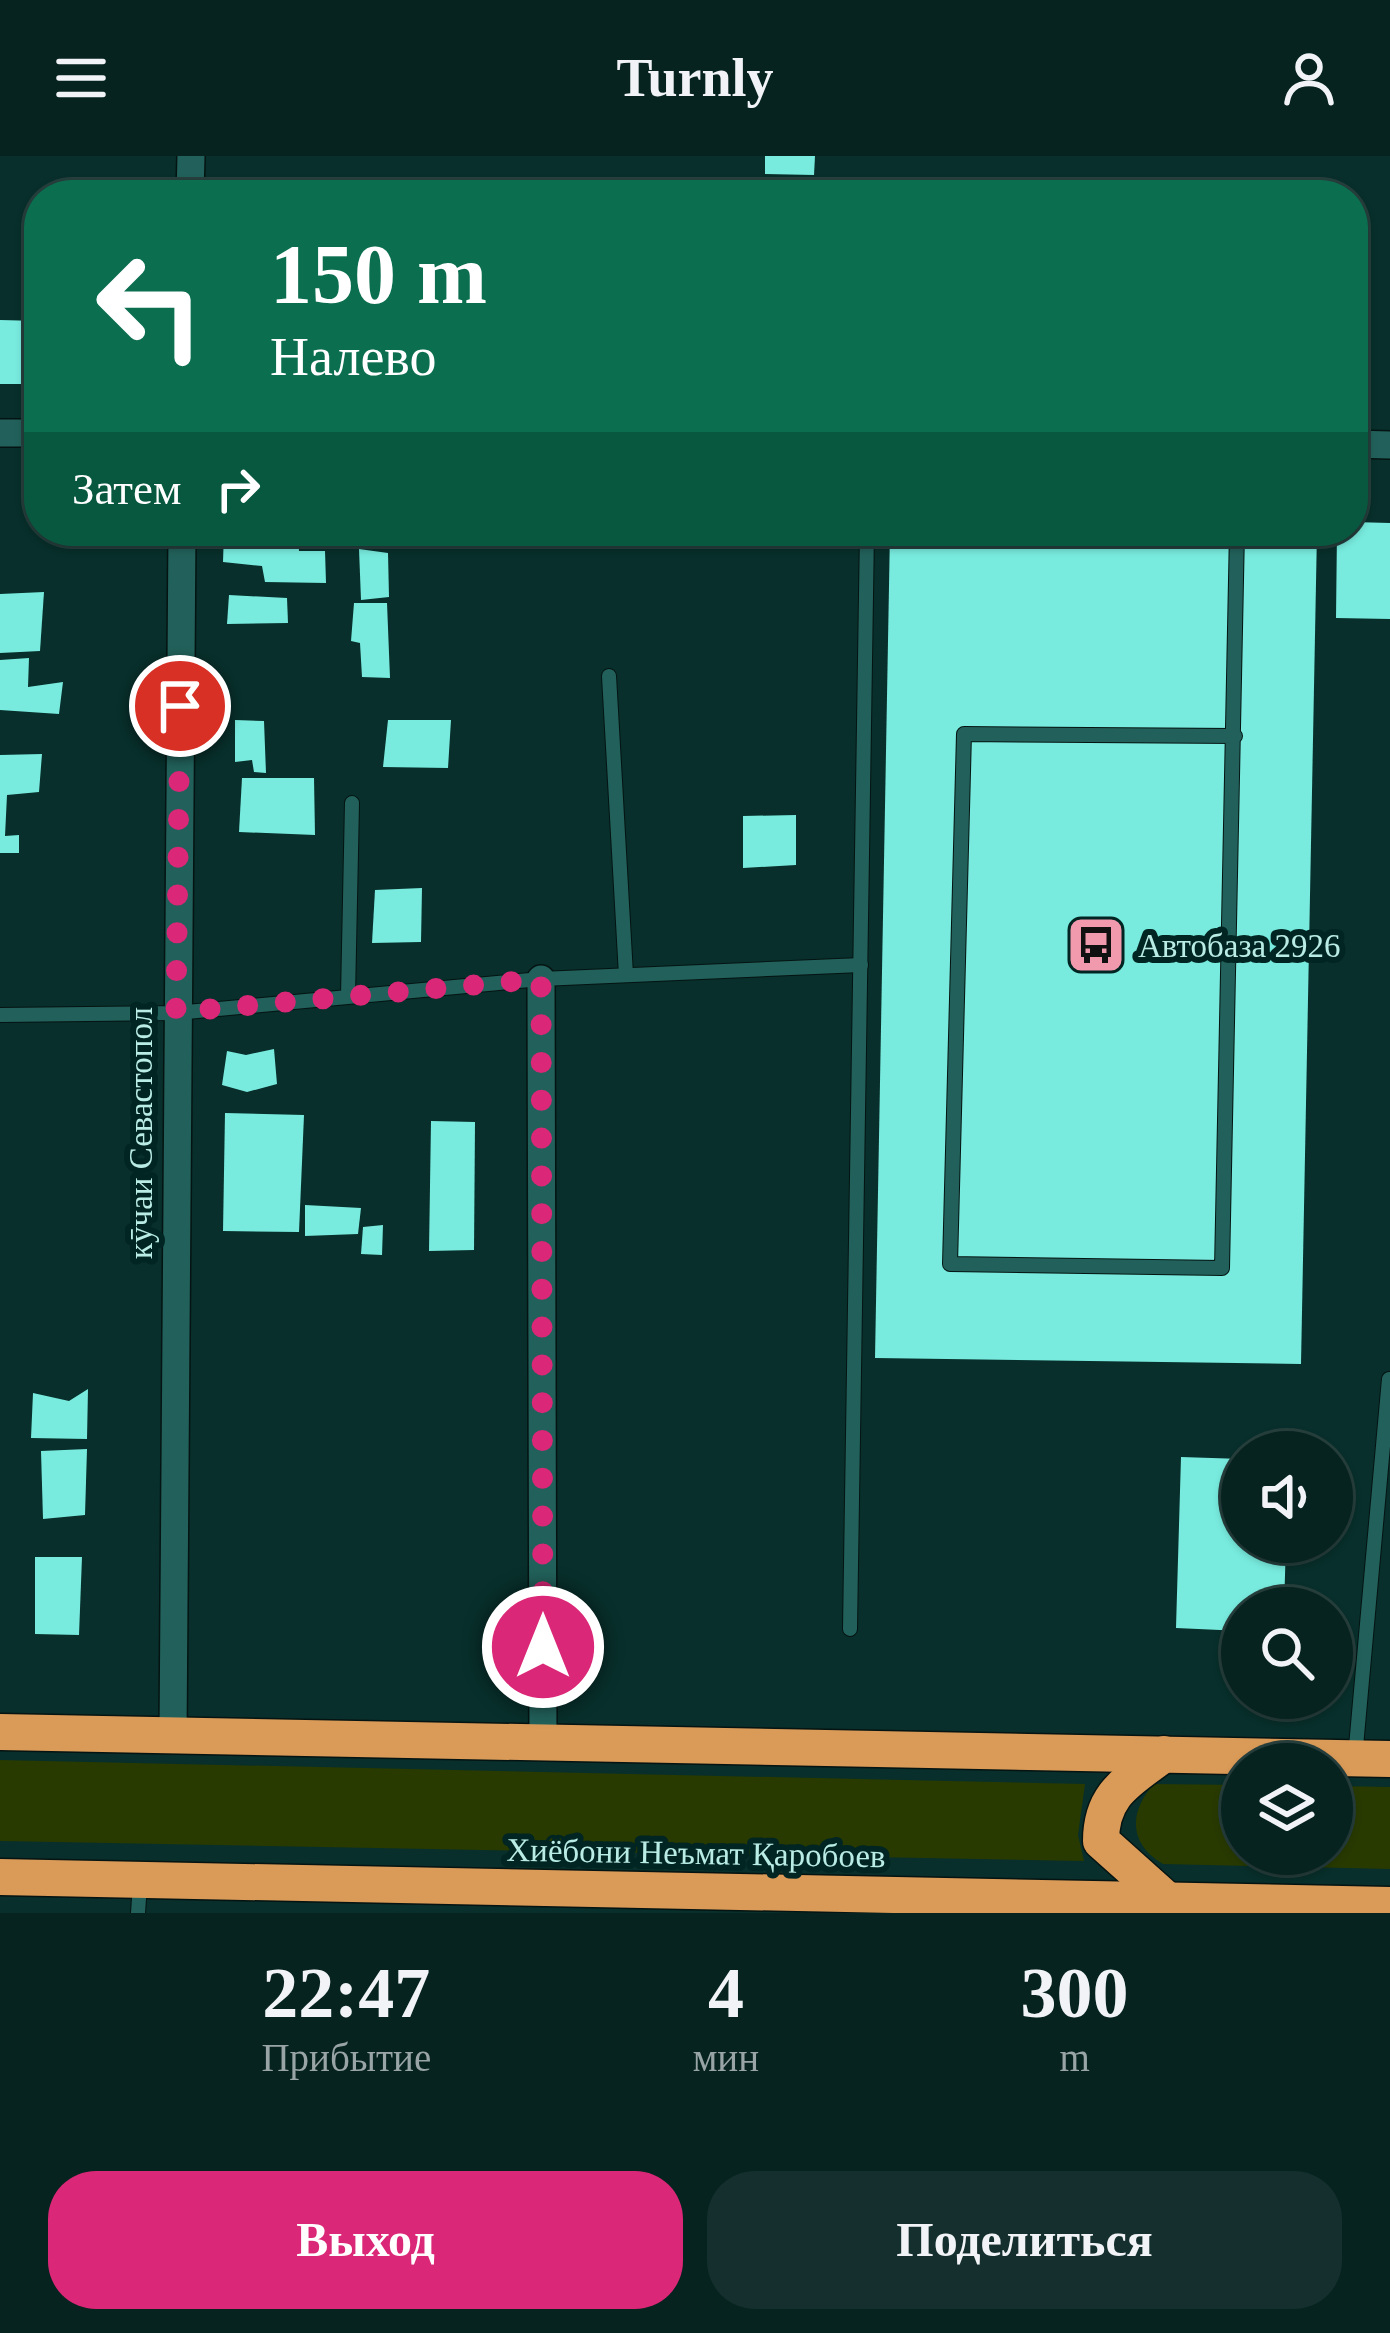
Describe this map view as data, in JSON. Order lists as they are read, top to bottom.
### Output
{
  "streets": {
    "highway": ["Хиёбони Неъмат Қаробоев"],
    "street": ["кӯчаи Севастопол"]
  },
  "places": {
    "bus stop": ["Автобаза 2926"]
  },
  "page": {
    "header": "Turnly",
    "turn": ["150 m", "Налево"],
    "then": "Затем",
    "eta": [
      "22:47",
      "Прибытие",
      "4",
      "мин",
      "300",
      "m"
    ],
    "buttons": ["Выход", "Поделиться"]
  }
}
